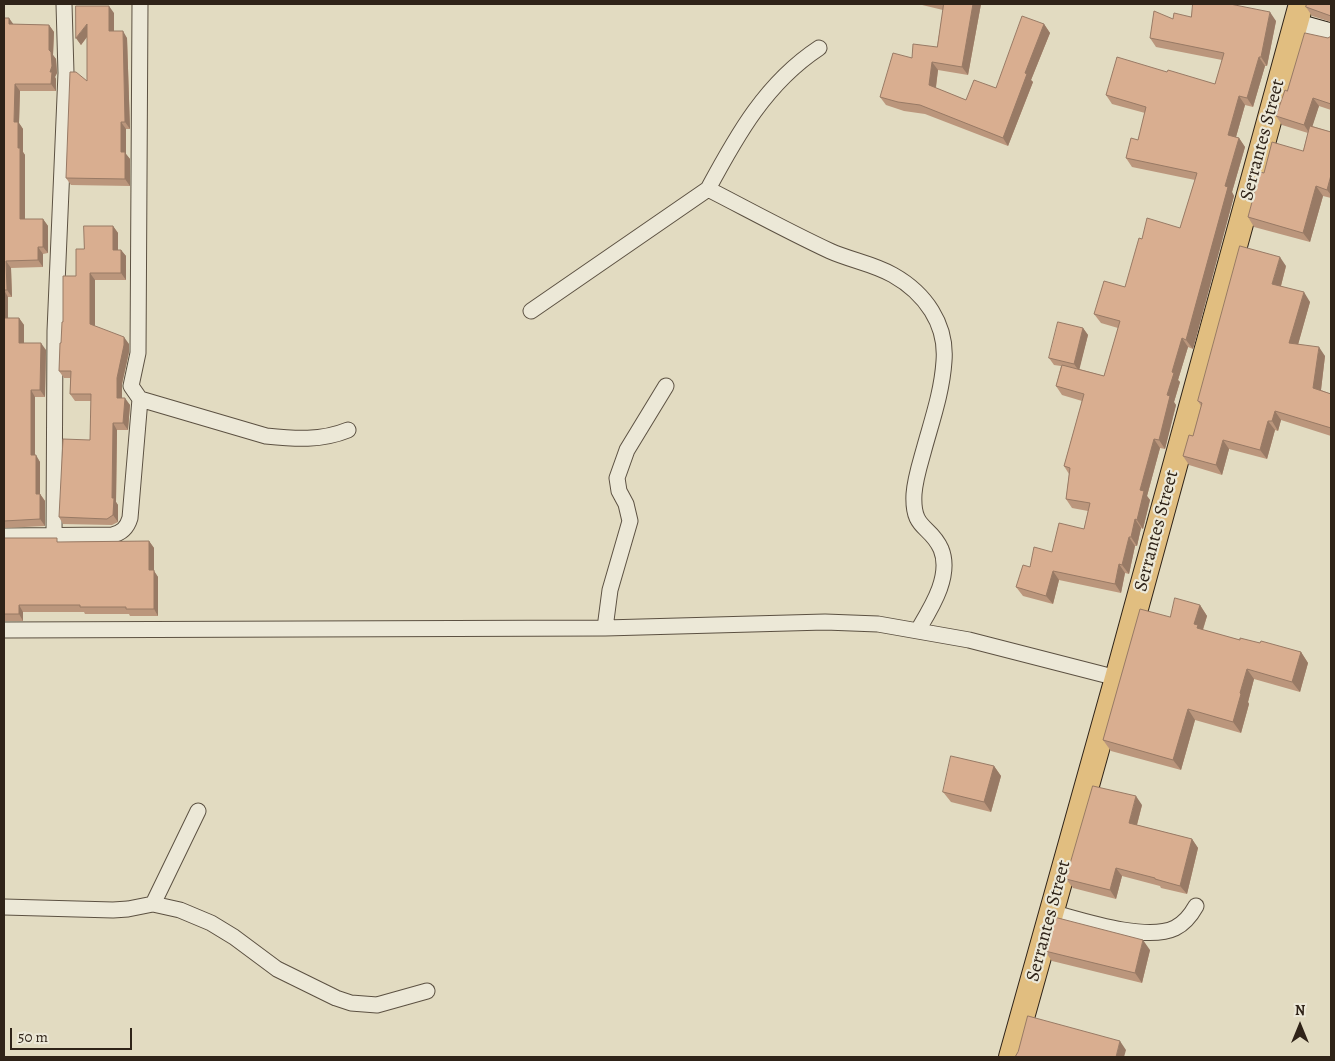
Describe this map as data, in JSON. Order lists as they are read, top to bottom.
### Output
{
  "streets": {
    "main road": ["Serrantes Street"]
  },
  "scale_bar": "50 m",
  "north": "top"
}
